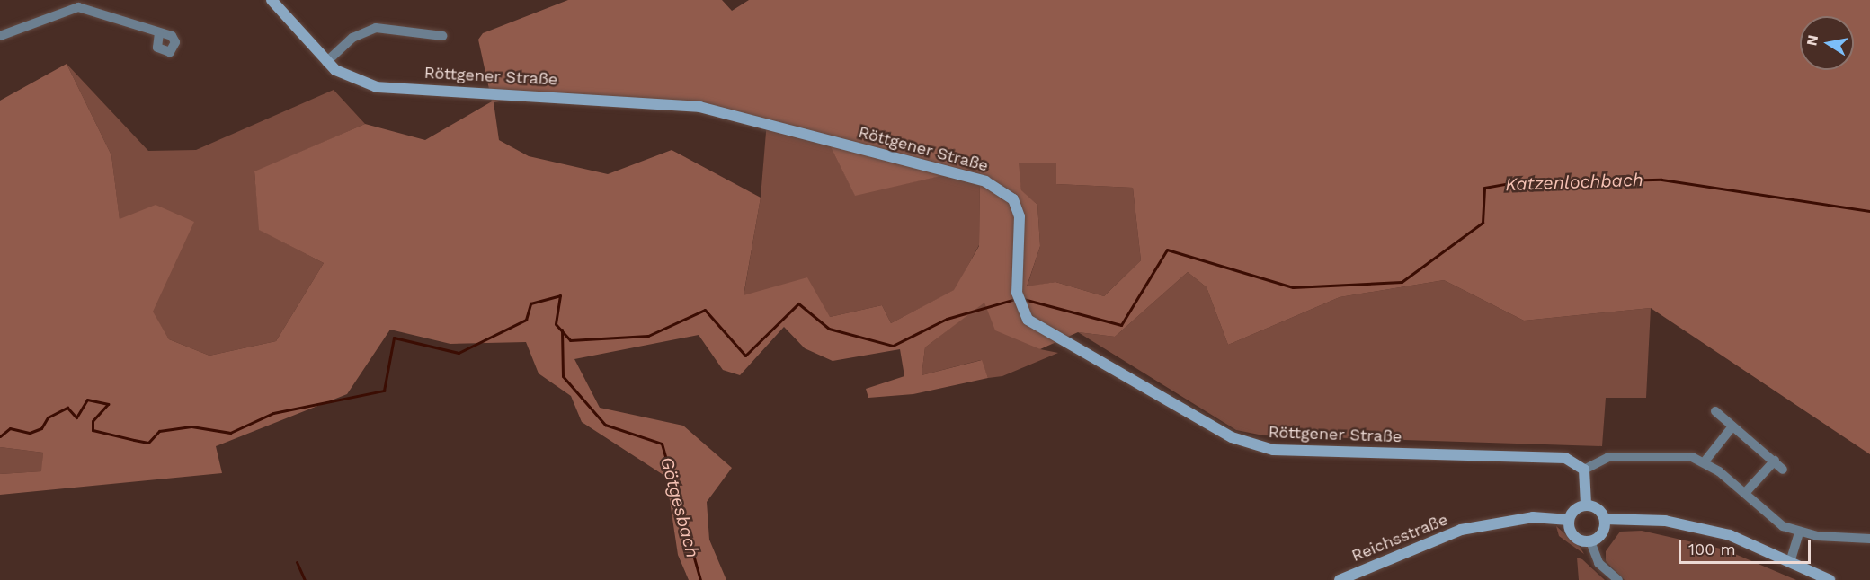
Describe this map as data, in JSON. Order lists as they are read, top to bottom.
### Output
{
  "streets": {
    "street": ["Röttgener Straße", "Reichsstraße"]
  },
  "water": ["Katzenlochbach", "Götgesbach"],
  "scale_bar": "100 m",
  "north": "left"
}
